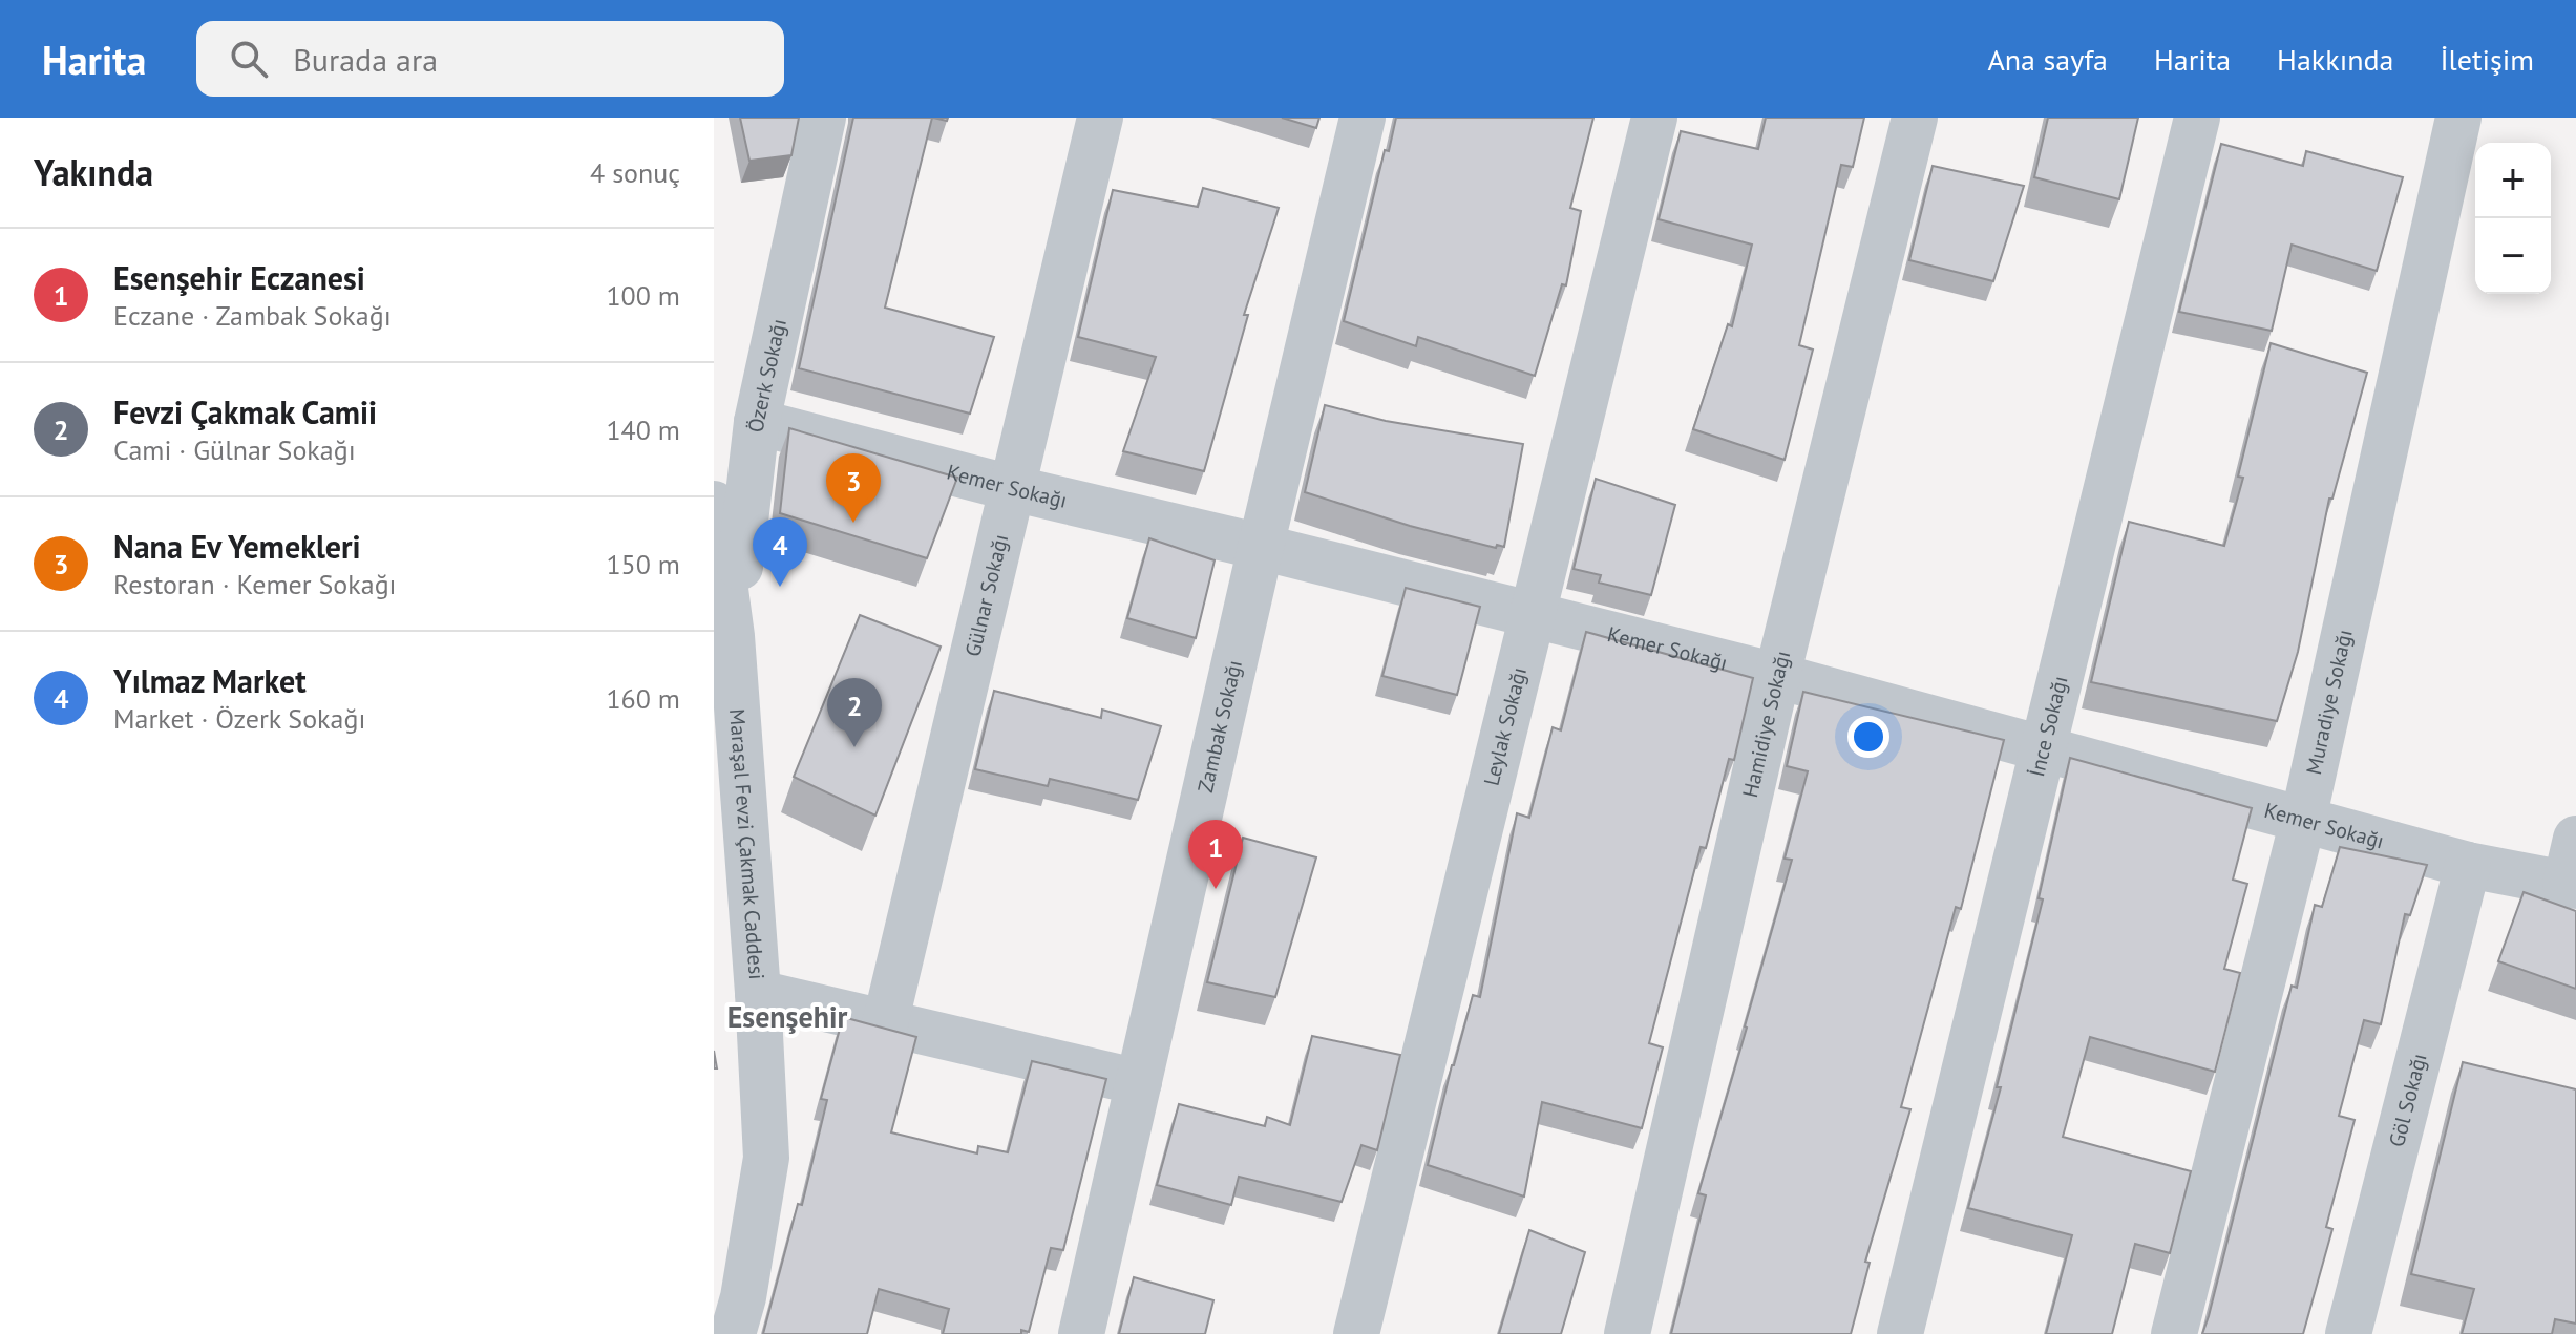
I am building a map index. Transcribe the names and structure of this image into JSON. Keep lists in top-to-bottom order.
{
  "streets": {
    "street": [
      "Özerk Sokağı",
      "Kemer Sokağı",
      "Gülnar Sokağı",
      "Muradiye Sokağı",
      "Hamidiye Sokağı",
      "Zambak Sokağı",
      "Leylak Sokağı",
      "İnce Sokağı",
      "Maraşal Fevzi Çakmak Caddesi",
      "Göl Sokağı"
    ]
  },
  "crossings": [
    ["Özerk Sokağı", "Kemer Sokağı"],
    ["Özerk Sokağı", "Maraşal Fevzi Çakmak Caddesi"],
    ["Kemer Sokağı", "Gülnar Sokağı"],
    ["Kemer Sokağı", "Muradiye Sokağı"],
    ["Kemer Sokağı", "Hamidiye Sokağı"],
    ["Kemer Sokağı", "Zambak Sokağı"],
    ["Kemer Sokağı", "Leylak Sokağı"],
    ["Kemer Sokağı", "İnce Sokağı"],
    ["Kemer Sokağı", "Göl Sokağı"]
  ],
  "districts": ["Esenşehir"],
  "page": {
    "header": "Harita",
    "search": "Burada ara",
    "nav": [
      "Ana sayfa",
      "Harita",
      "Hakkında",
      "İletişim"
    ],
    "heading": ["Yakında", "4 sonuç"],
    "map_buttons": ["+", "−"],
    "list": [
      {
        "mark": "1",
        "name": "Esenşehir Eczanesi",
        "note": "Eczane · Zambak Sokağı",
        "value": "100 m"
      },
      {
        "mark": "2",
        "name": "Fevzi Çakmak Camii",
        "note": "Cami · Gülnar Sokağı",
        "value": "140 m"
      },
      {
        "mark": "3",
        "name": "Nana Ev Yemekleri",
        "note": "Restoran · Kemer Sokağı",
        "value": "150 m"
      },
      {
        "mark": "4",
        "name": "Yılmaz Market",
        "note": "Market · Özerk Sokağı",
        "value": "160 m"
      }
    ],
    "pins": [
      "3",
      "4",
      "2",
      "1"
    ]
  }
}
